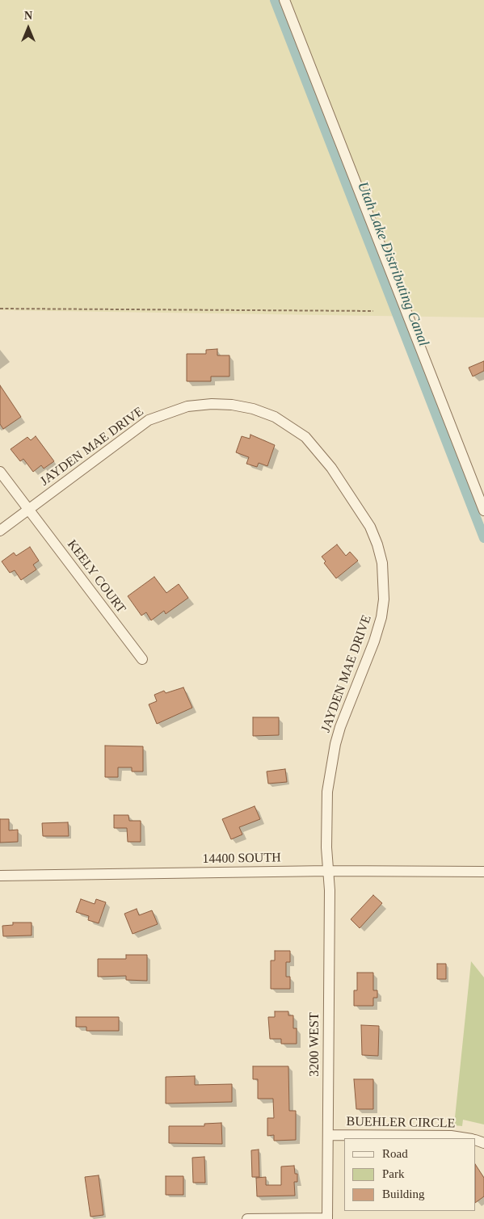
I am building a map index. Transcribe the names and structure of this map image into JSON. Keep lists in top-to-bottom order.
{
  "streets": {
    "street": [
      "JAYDEN MAE DRIVE",
      "KEELY COURT",
      "14400 SOUTH",
      "3200 WEST",
      "BUEHLER CIRCLE"
    ]
  },
  "crossings": [
    ["JAYDEN MAE DRIVE", "KEELY COURT"],
    ["JAYDEN MAE DRIVE", "14400 SOUTH"],
    ["JAYDEN MAE DRIVE", "3200 WEST"],
    ["14400 SOUTH", "3200 WEST"],
    ["3200 WEST", "BUEHLER CIRCLE"]
  ],
  "water": ["Utah Lake Distributing Canal"],
  "legend": ["Road", "Park", "Building"],
  "north": "top"
}
